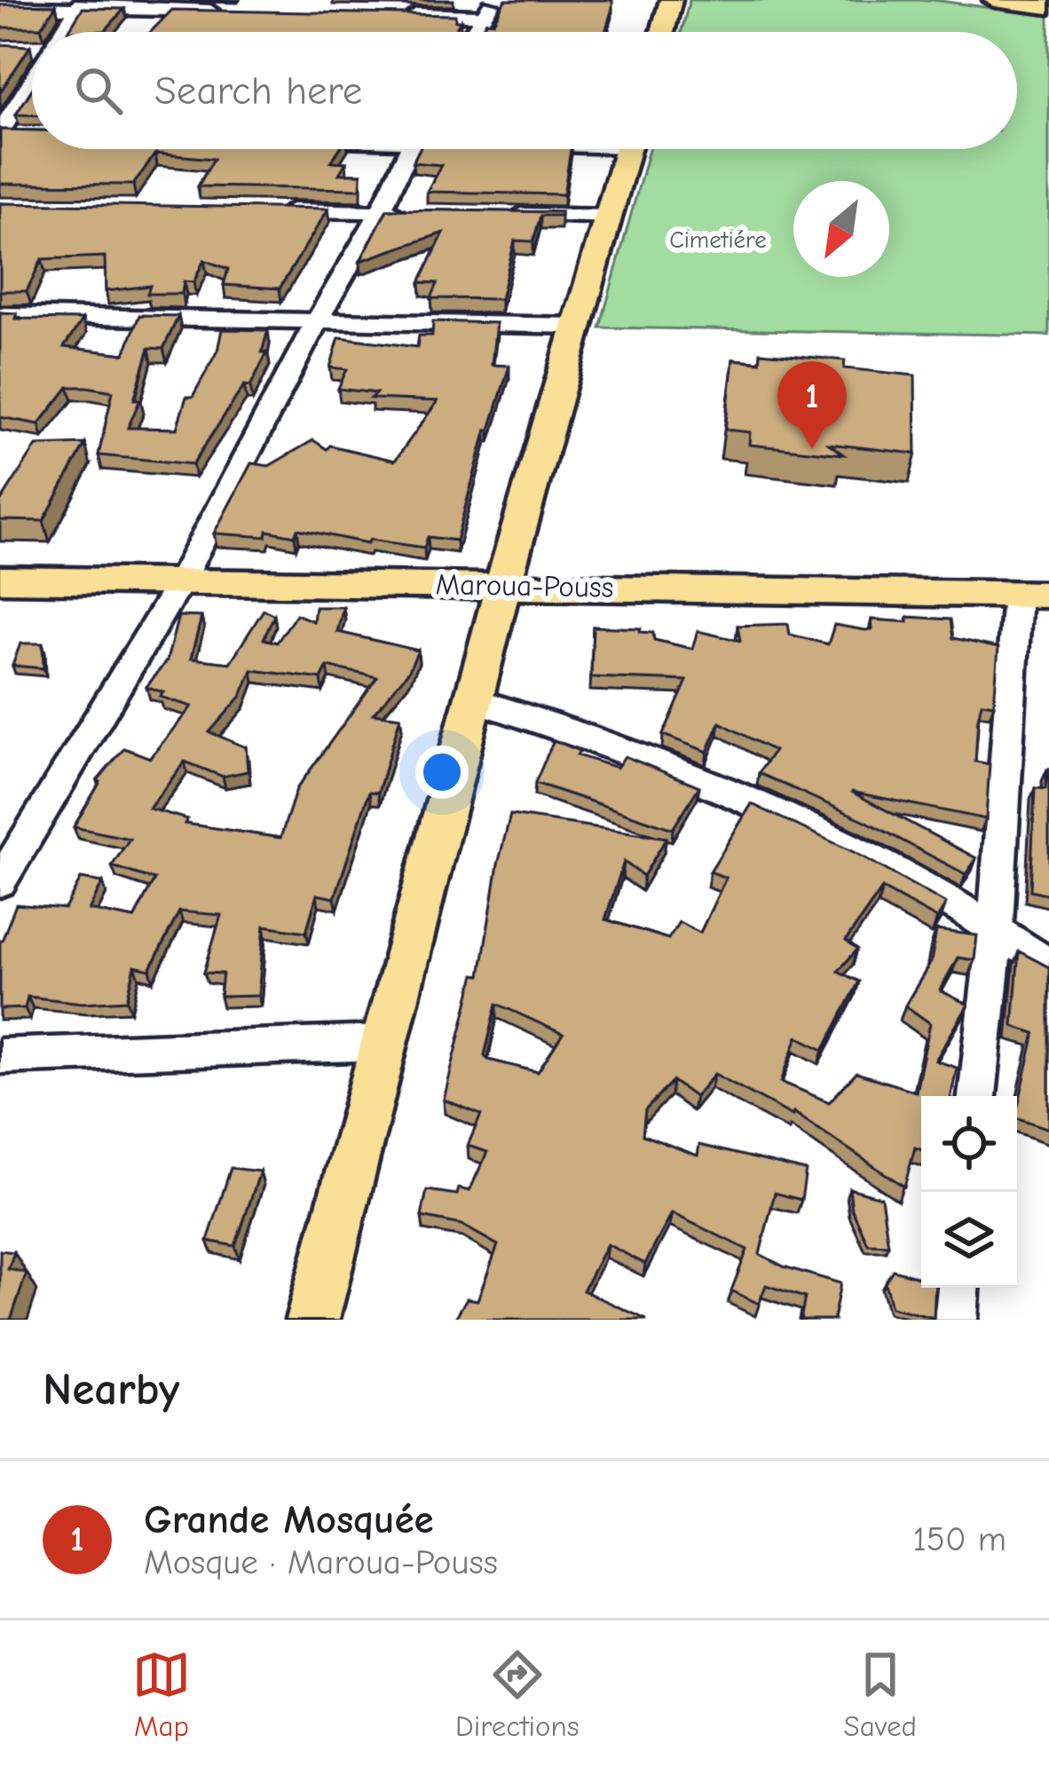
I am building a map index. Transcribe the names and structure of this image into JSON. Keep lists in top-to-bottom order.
{
  "streets": {
    "main road": ["Maroua-Pouss"]
  },
  "parks": ["Cimetiére"],
  "north": "bottom left",
  "page": {
    "search": "Search here",
    "pins": "1",
    "heading": "Nearby",
    "list": [
      {
        "mark": "1",
        "name": "Grande Mosquée",
        "note": "Mosque · Maroua-Pouss",
        "value": "150 m"
      }
    ],
    "nav": ["Map", "Directions", "Saved"]
  }
}
